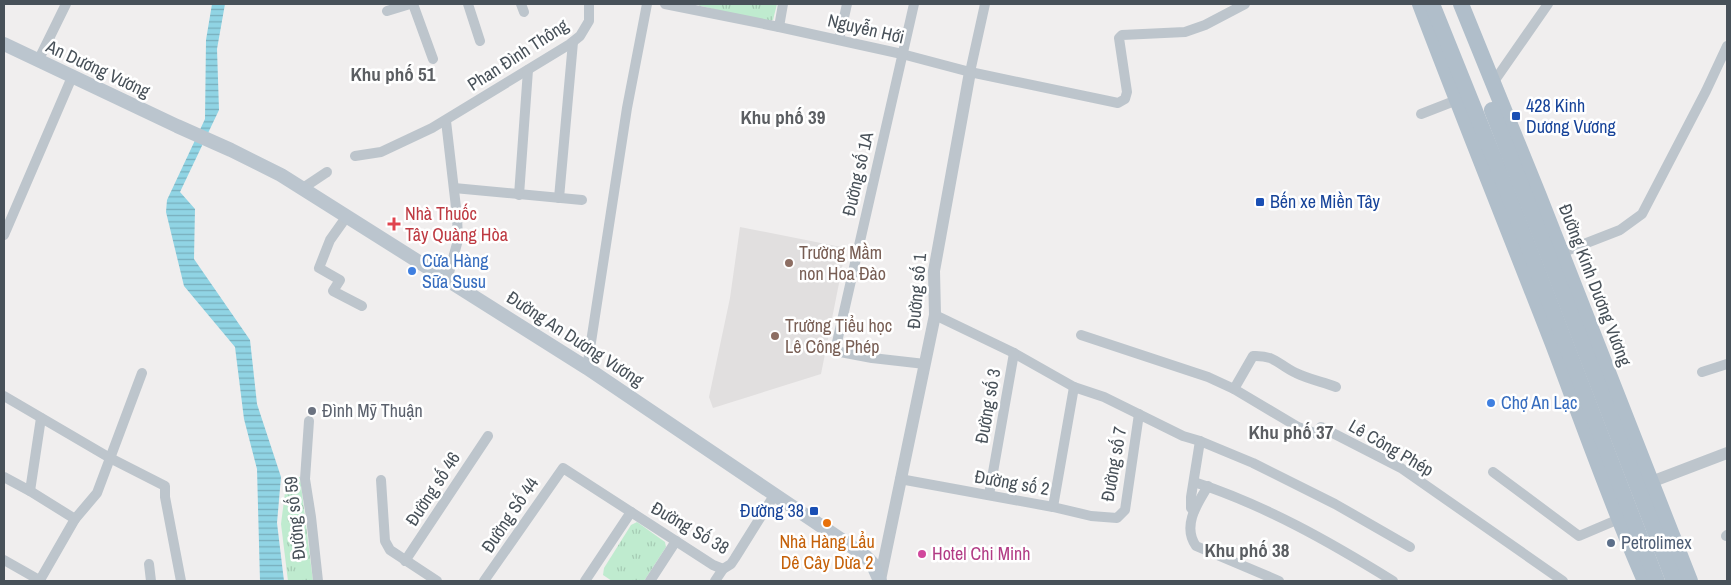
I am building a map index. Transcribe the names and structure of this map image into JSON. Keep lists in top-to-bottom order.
{
  "streets": {
    "main road": ["An Dương Vương", "Đường Kinh Dương Vương", "Đường An Dương Vương"],
    "street": [
      "Nguyễn Hới",
      "Phan Đình Thông",
      "Đường số 1A",
      "Đường số 1",
      "Đường số 3",
      "Lê Công Phép",
      "Đường số 7",
      "Đường số 2",
      "Đường số 46",
      "Đường Số 44",
      "Đường số 59",
      "Đường Số 38"
    ]
  },
  "crossings": [
    ["Nguyễn Hới", "Đường số 1A"],
    ["Nguyễn Hới", "Đường số 1"],
    ["An Dương Vương", "Đường An Dương Vương"],
    ["Đường số 1A", "Đường số 1"],
    ["Đường số 1", "Đường An Dương Vương"],
    ["Đường số 1", "Đường số 2"],
    ["Đường An Dương Vương", "Đường Số 38"],
    ["Đường số 3", "Đường số 2"],
    ["Đường số 7", "Đường số 2"],
    ["Đường Số 44", "Đường Số 38"]
  ],
  "districts": [
    "Khu phố 51",
    "Khu phố 39",
    "Khu phố 37",
    "Khu phố 38"
  ],
  "places": {
    "transit": ["428 Kinh Dương Vương", "Bến xe Miền Tây", "Đường 38"],
    "health": ["Nhà Thuốc Tây Quàng Hòa"],
    "other": [
      "Trường Mầm non Hoa Đào",
      "Cửa Hàng Sữa Susu",
      "Trường Tiểu học Lê Công Phép",
      "Chợ An Lạc",
      "Đình Mỹ Thuận",
      "Nhà Hàng Lẩu Dê Cây Dừa 2",
      "Petrolimex",
      "Hotel Chi Minh"
    ]
  }
}
